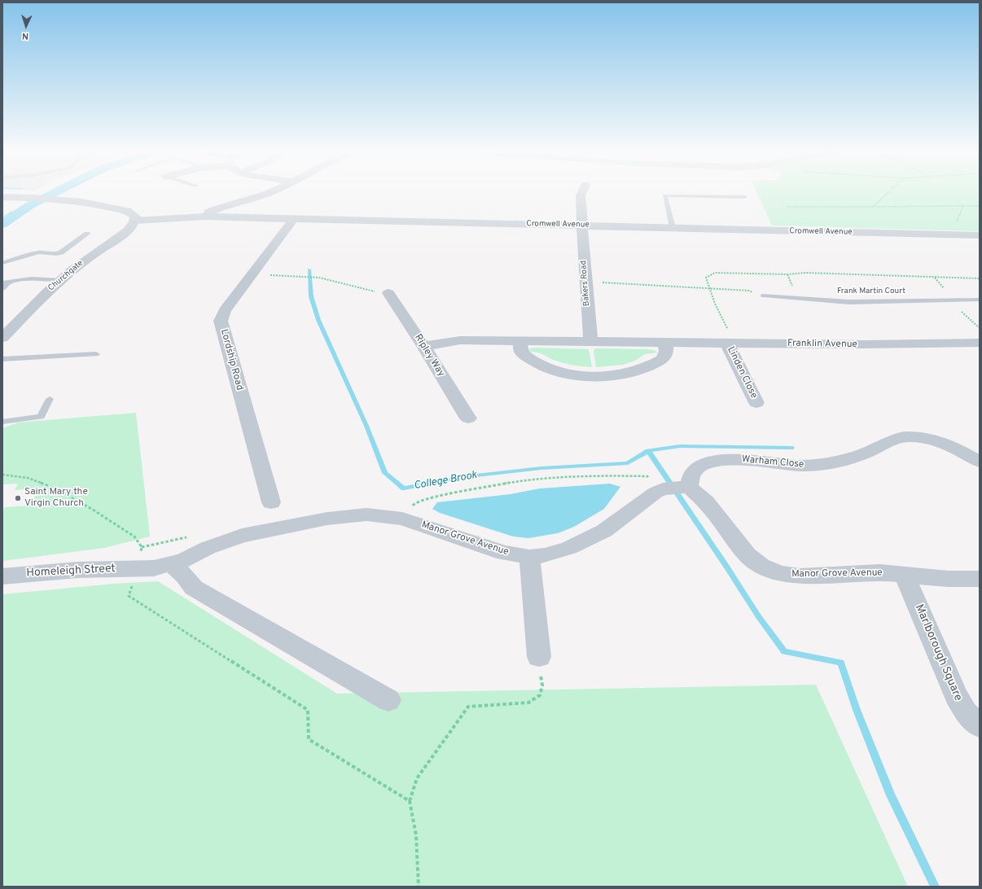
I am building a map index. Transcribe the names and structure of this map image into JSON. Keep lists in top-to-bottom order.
{
  "streets": {
    "street": [
      "Cromwell Avenue",
      "Churchgate",
      "Bakers Road",
      "Franklin Avenue",
      "Ripley Way",
      "Lordship Road",
      "Linden Close",
      "Warham Close",
      "Manor Grove Avenue",
      "Homeleigh Street",
      "Marlborough Square"
    ],
    "lane": ["Frank Martin Court"]
  },
  "crossings": [
    ["Cromwell Avenue", "Churchgate"],
    ["Cromwell Avenue", "Bakers Road"],
    ["Cromwell Avenue", "Lordship Road"],
    ["Bakers Road", "Franklin Avenue"],
    ["Franklin Avenue", "Ripley Way"],
    ["Franklin Avenue", "Linden Close"],
    ["Warham Close", "Manor Grove Avenue"],
    ["Manor Grove Avenue", "Homeleigh Street"],
    ["Manor Grove Avenue", "Marlborough Square"]
  ],
  "water": ["College Brook"],
  "places": ["Saint Mary the Virgin Church"],
  "north": "bottom"
}
